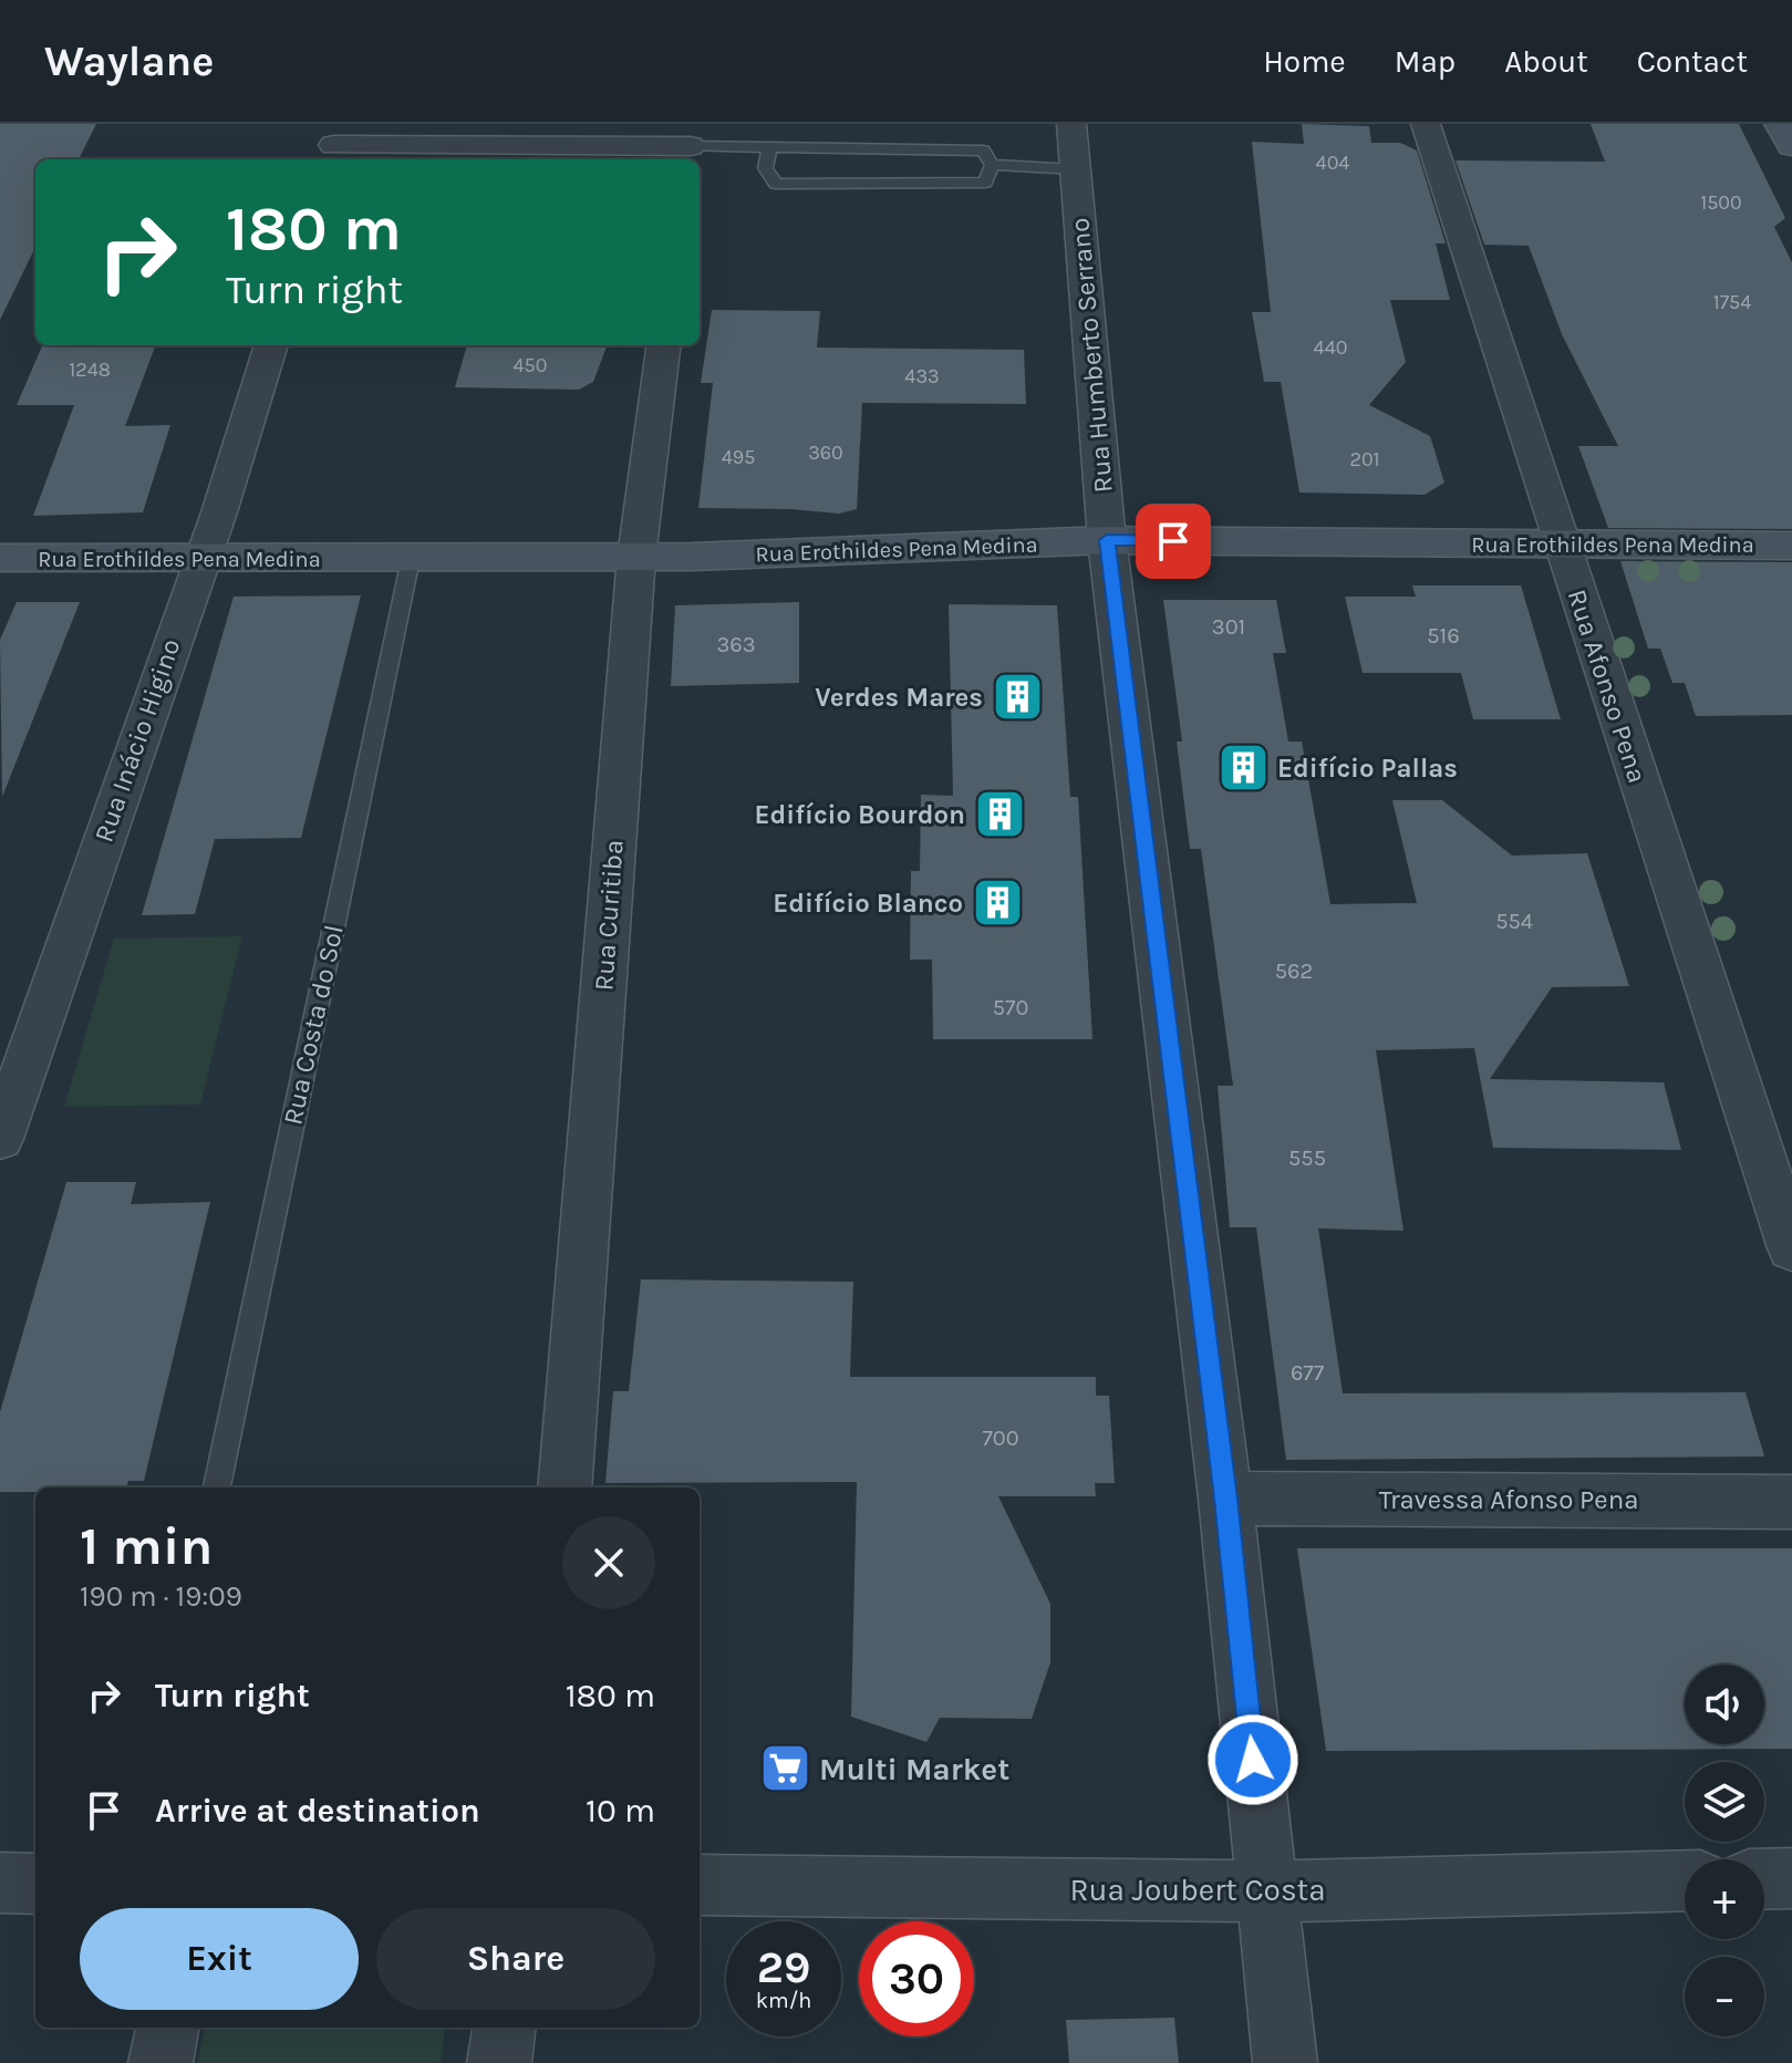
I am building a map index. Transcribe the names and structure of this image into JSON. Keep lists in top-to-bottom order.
{
  "streets": {
    "street": [
      "Rua Humberto Serrano",
      "Rua Erothildes Pena Medina",
      "Rua Afonso Pena",
      "Rua Inácio Higino",
      "Rua Curitiba",
      "Travessa Afonso Pena",
      "Rua Joubert Costa"
    ],
    "lane": ["Rua Costa do Sol"]
  },
  "crossings": [
    ["Rua Humberto Serrano", "Rua Erothildes Pena Medina"],
    ["Rua Humberto Serrano", "Travessa Afonso Pena"],
    ["Rua Humberto Serrano", "Rua Joubert Costa"],
    ["Rua Erothildes Pena Medina", "Rua Afonso Pena"],
    ["Rua Erothildes Pena Medina", "Rua Inácio Higino"],
    ["Rua Erothildes Pena Medina", "Rua Curitiba"],
    ["Rua Erothildes Pena Medina", "Rua Costa do Sol"]
  ],
  "places": {
    "building": [
      "Verdes Mares",
      "Edifício Pallas",
      "Edifício Bourdon",
      "Edifício Blanco"
    ],
    "supermarket": ["Multi Market"]
  },
  "house_numbers": [
    "404",
    "1500",
    "1754",
    "440",
    "450",
    "1248",
    "433",
    "360",
    "495",
    "201",
    "301",
    "516",
    "363",
    "554",
    "562",
    "570",
    "555",
    "677",
    "700"
  ],
  "page": {
    "header": "Waylane",
    "nav": [
      "Home",
      "Map",
      "About",
      "Contact"
    ],
    "turn": ["180 m", "Turn right"],
    "heading": ["1 min", "190 m · 19:09"],
    "list": [
      {
        "name": "Turn right",
        "value": "180 m"
      },
      {
        "name": "Arrive at destination",
        "value": "10 m"
      }
    ],
    "map_buttons": ["+", "−"],
    "buttons": ["Exit", "Share"],
    "speed": "29 km/h",
    "limit": "30"
  }
}
